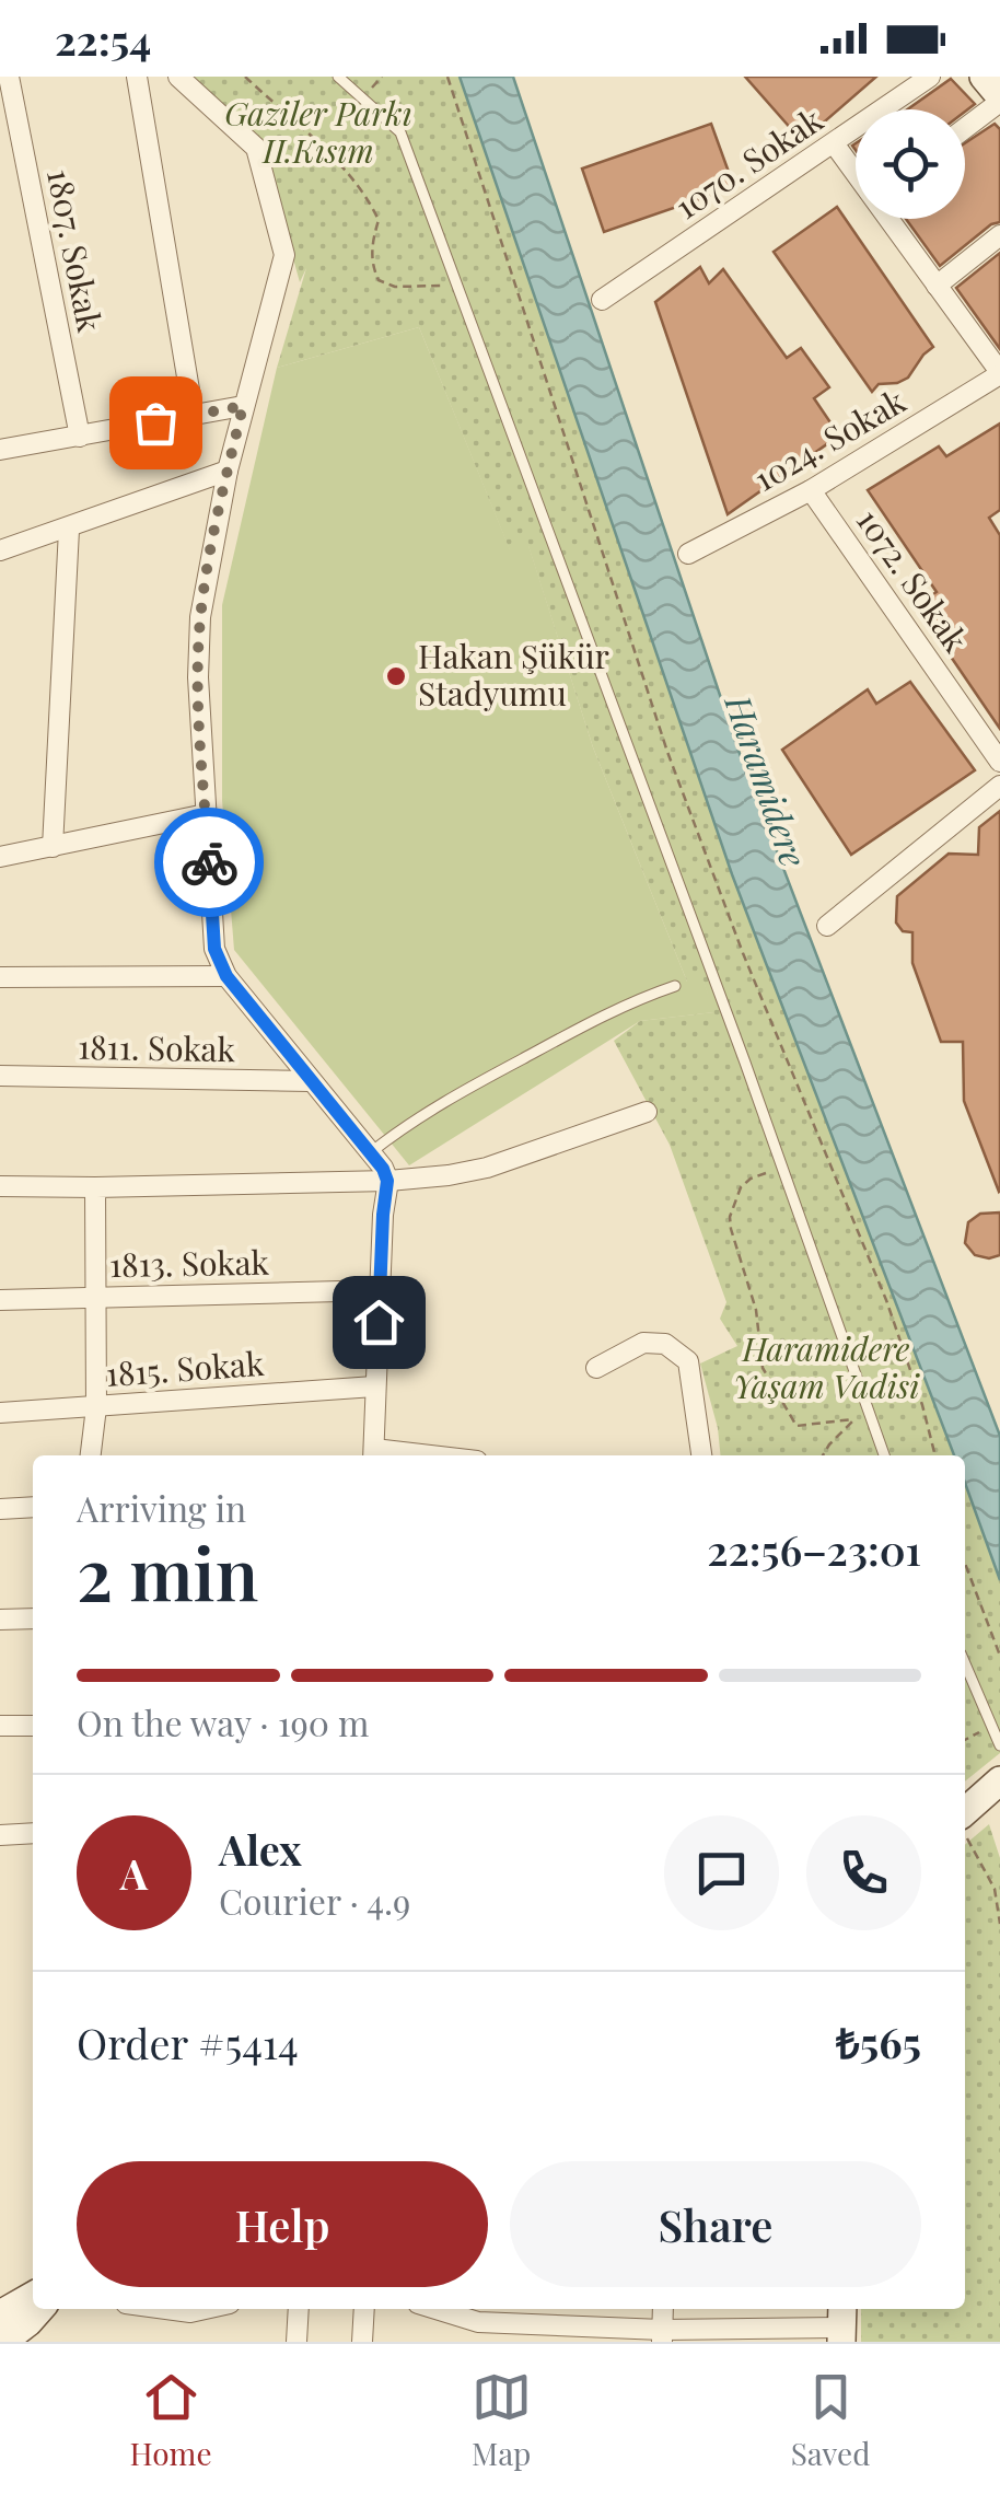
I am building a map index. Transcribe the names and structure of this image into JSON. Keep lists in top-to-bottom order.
{
  "streets": {
    "street": [
      "1070. Sokak",
      "1807. Sokak",
      "1024. Sokak",
      "1072. Sokak",
      "1811. Sokak",
      "1813. Sokak",
      "1815. Sokak"
    ]
  },
  "crossings": [
    ["1024. Sokak", "1072. Sokak"]
  ],
  "water": ["Haramidere"],
  "parks": ["Gaziler Parkı II.Kısım", "Haramidere Yaşam Vadisi"],
  "places": ["Hakan Şükür Stadyumu"],
  "page": {
    "status": "22:54",
    "heading": ["2 min", "Arriving in", "22:56–23:01"],
    "panel": [
      "Alex",
      "Courier · 4.9",
      "Order #5414",
      "₺565"
    ],
    "bar": "On the way · 190 m",
    "round": "A",
    "buttons": ["Help", "Share"],
    "tabs": ["Home", "Map", "Saved"]
  }
}
